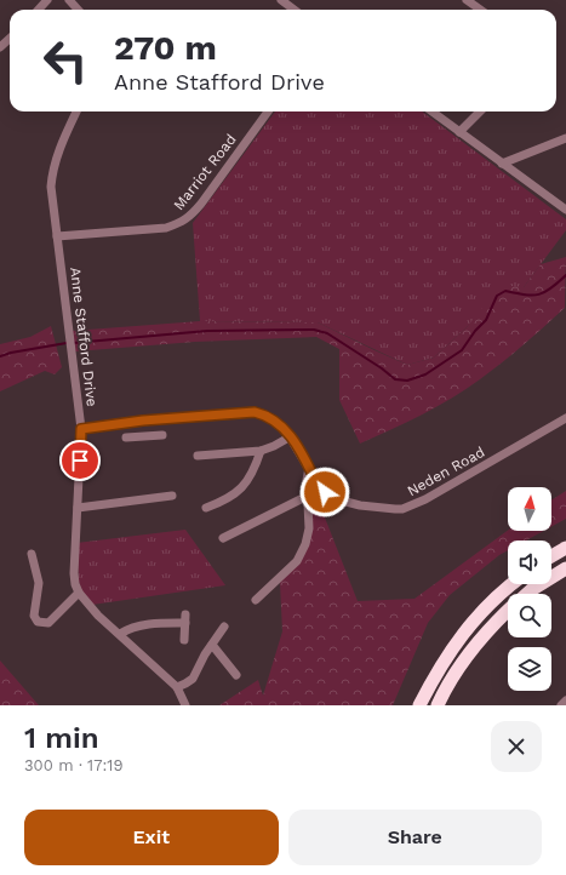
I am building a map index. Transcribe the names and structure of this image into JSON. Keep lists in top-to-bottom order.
{
  "streets": {
    "street": ["Marriot Road", "Anne Stafford Drive", "Neden Road"]
  },
  "crossings": [
    ["Marriot Road", "Anne Stafford Drive"],
    ["Anne Stafford Drive", "Neden Road"]
  ],
  "north": "top",
  "page": {
    "turn": ["270 m", "Anne Stafford Drive"],
    "heading": ["1 min", "300 m · 17:19"],
    "buttons": ["Exit", "Share"]
  }
}
